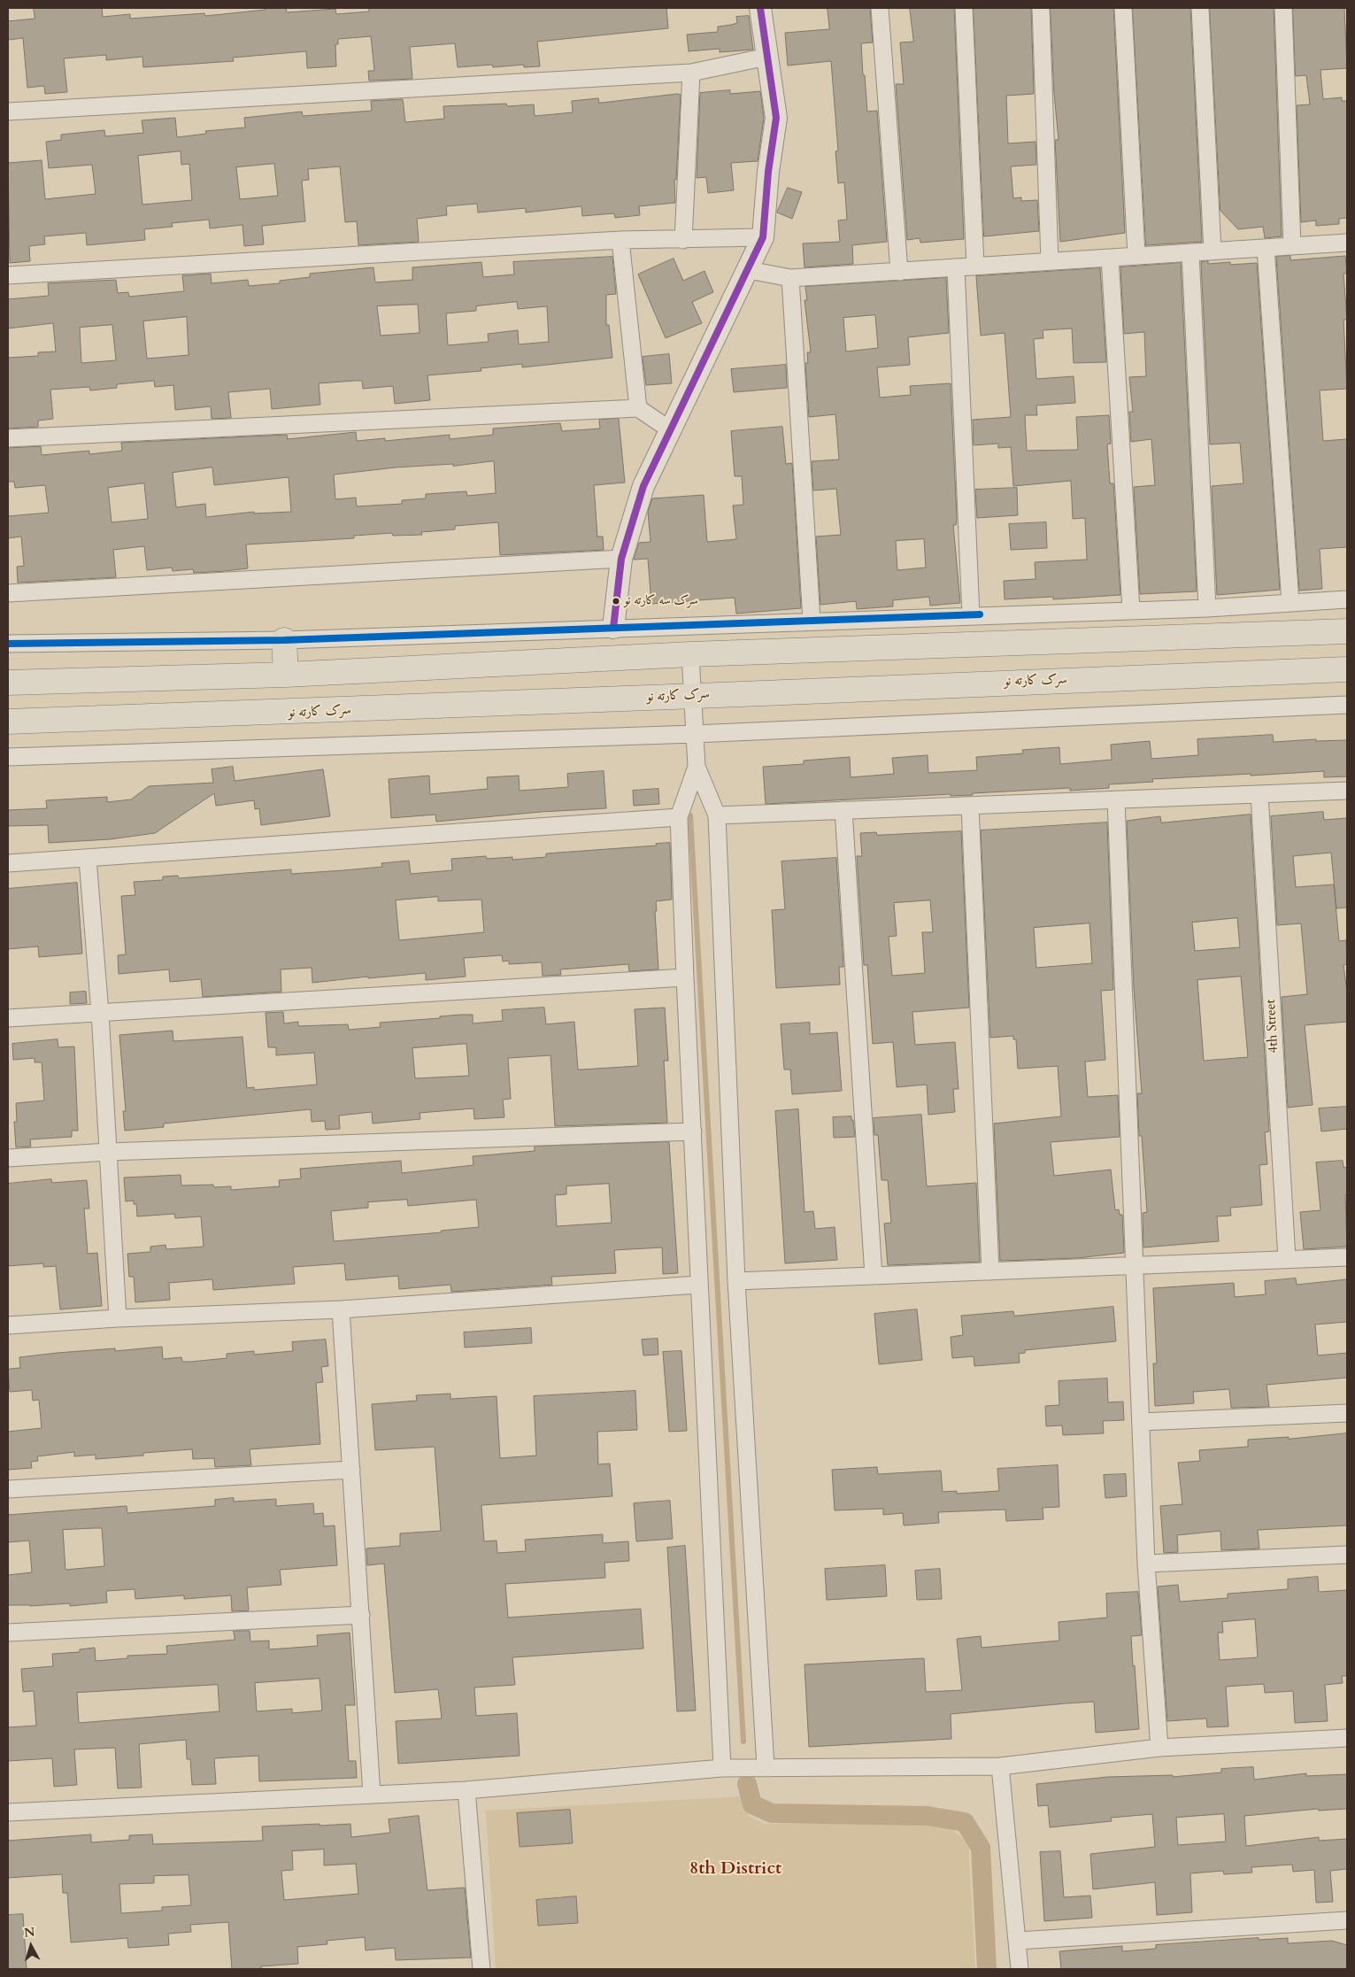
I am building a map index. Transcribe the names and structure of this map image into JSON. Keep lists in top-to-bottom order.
{
  "streets": {
    "highway": ["سرک کارته نو"],
    "street": ["4th Street"]
  },
  "districts": ["8th District"],
  "places": ["سرک سه کارته نو"],
  "north": "top"
}
